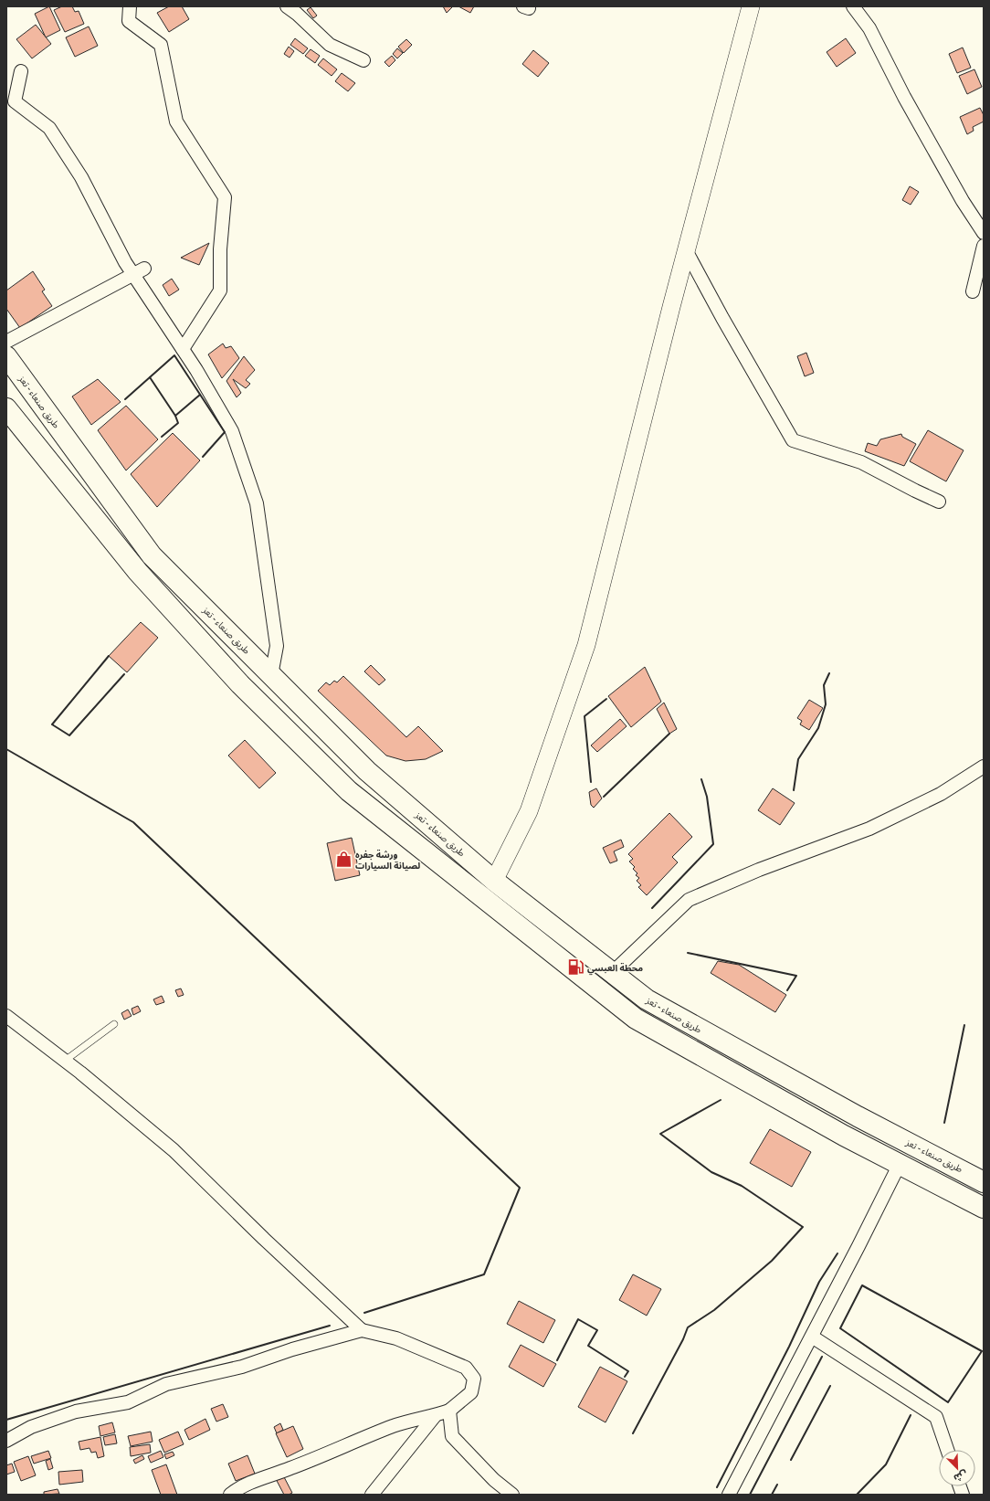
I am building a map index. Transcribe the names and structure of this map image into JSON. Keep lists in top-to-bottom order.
{
  "streets": {
    "highway": ["طريق صنعاء - تعز"]
  },
  "places": {
    "shop": ["ورشة جفره لصيانة السيارات"],
    "fuel station": ["محطة العبسي"]
  },
  "north": "bottom right"
}
